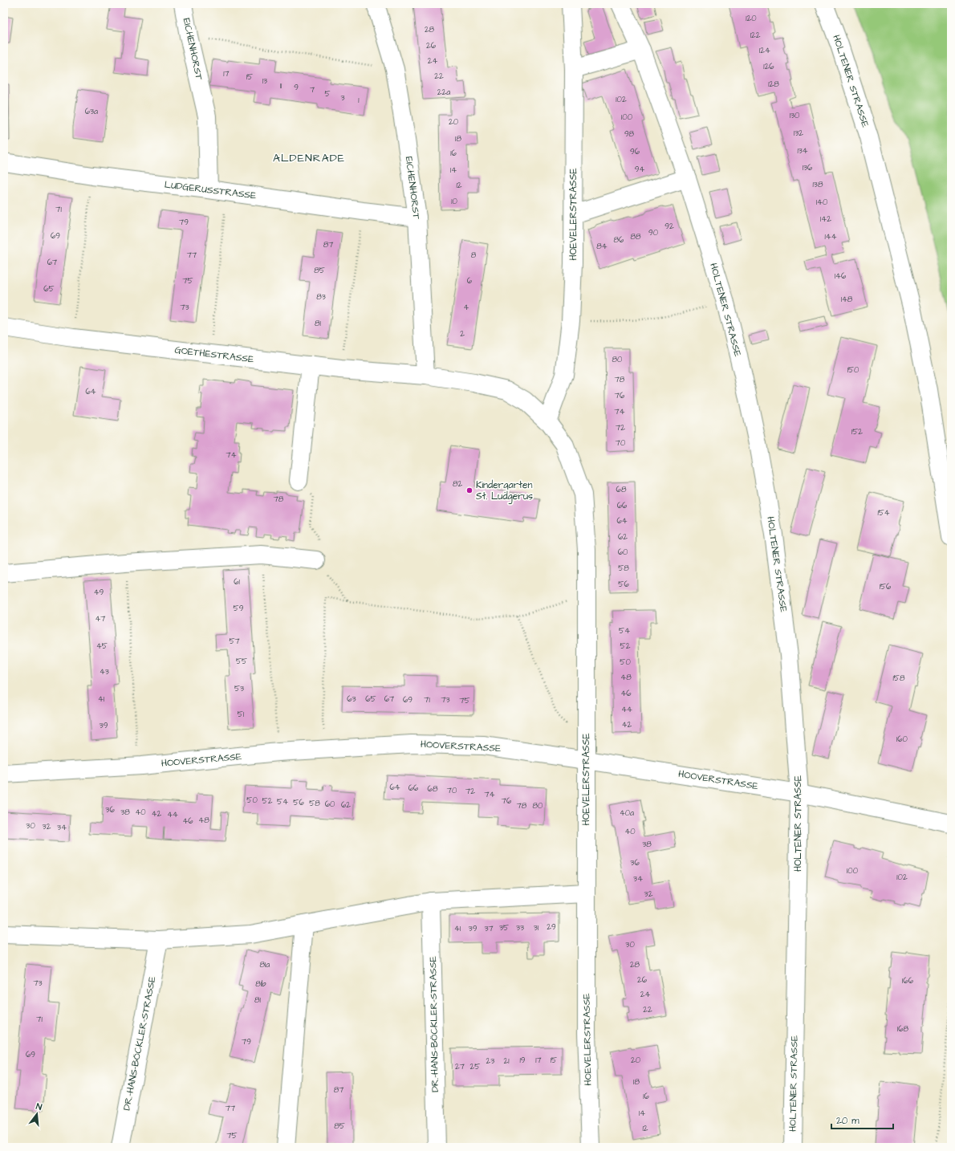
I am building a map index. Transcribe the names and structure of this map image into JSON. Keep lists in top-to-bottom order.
{
  "streets": {
    "street": [
      "EICHENHORST",
      "HOLTENER STRASSE",
      "LUDGERUSSTRASSE",
      "HOEVELERSTRASSE",
      "GOETHESTRASSE",
      "HOOVERSTRASSE",
      "DR.-HANS-BÖCKLER-STRASSE"
    ]
  },
  "crossings": [
    ["EICHENHORST", "LUDGERUSSTRASSE"],
    ["EICHENHORST", "HOEVELERSTRASSE"],
    ["EICHENHORST", "GOETHESTRASSE"],
    ["HOLTENER STRASSE", "HOOVERSTRASSE"],
    ["HOEVELERSTRASSE", "GOETHESTRASSE"],
    ["HOEVELERSTRASSE", "HOOVERSTRASSE"]
  ],
  "districts": ["ALDENRADE"],
  "places": ["Kindergarten St. Ludgerus"],
  "house_numbers": [
    "120",
    "28",
    "122",
    "26",
    "124",
    "24",
    "126",
    "17",
    "22",
    "15",
    "13",
    "128",
    "11",
    "9",
    "7",
    "22a",
    "5",
    "3",
    "102",
    "1",
    "63a",
    "130",
    "100",
    "20",
    "132",
    "98",
    "18",
    "134",
    "96",
    "16",
    "136",
    "94",
    "14",
    "138",
    "12",
    "10",
    "140",
    "71",
    "142",
    "79",
    "92",
    "90",
    "69",
    "88",
    "144",
    "86",
    "87",
    "84",
    "77",
    "8",
    "67",
    "85",
    "146",
    "75",
    "6",
    "65",
    "83",
    "148",
    "73",
    "4",
    "81",
    "2",
    "80",
    "150",
    "78",
    "64",
    "76",
    "74",
    "72",
    "152",
    "70",
    "74",
    "82",
    "68",
    "78",
    "66",
    "154",
    "64",
    "62",
    "60",
    "58",
    "61",
    "56",
    "156",
    "49",
    "59",
    "47",
    "54",
    "57",
    "45",
    "52",
    "55",
    "50",
    "43",
    "48",
    "158",
    "53",
    "46",
    "41",
    "63",
    "65",
    "67",
    "69",
    "71",
    "73",
    "75",
    "44",
    "51",
    "42",
    "39",
    "160",
    "64",
    "66",
    "68",
    "70",
    "72",
    "74",
    "50",
    "52",
    "76",
    "54",
    "56",
    "58",
    "60",
    "62",
    "78",
    "80",
    "36",
    "38",
    "40",
    "40a",
    "42",
    "44",
    "48",
    "46",
    "30",
    "32",
    "34",
    "40",
    "38",
    "36",
    "100",
    "102",
    "34",
    "32",
    "29",
    "35",
    "33",
    "31",
    "41",
    "39",
    "37",
    "30",
    "81a",
    "28",
    "26",
    "166",
    "73",
    "81b",
    "24",
    "81",
    "22",
    "71",
    "168",
    "79",
    "69",
    "19",
    "17",
    "15",
    "20",
    "23",
    "21",
    "27",
    "25",
    "18",
    "87",
    "16",
    "77",
    "14",
    "85",
    "12",
    "75"
  ],
  "scale_bar": "20 m",
  "north": "top"
}
